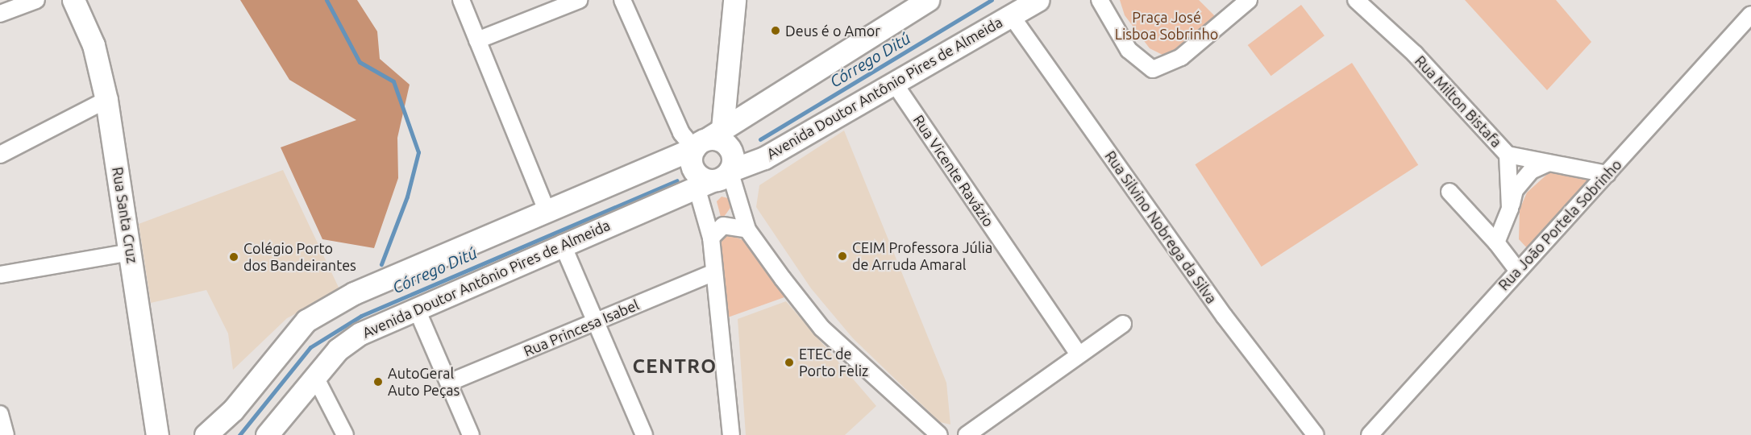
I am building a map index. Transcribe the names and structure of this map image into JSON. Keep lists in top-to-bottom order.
{
  "streets": {
    "main road": ["Avenida Doutor Antônio Pires de Almeida", "Rua Santa Cruz"],
    "street": [
      "Rua Milton Bistafa",
      "Rua Vicente Ravázio",
      "Rua João Portela Sobrinho",
      "Rua Silvino Nobrega da Silva",
      "Rua Princesa Isabel"
    ]
  },
  "crossings": [
    ["Avenida Doutor Antônio Pires de Almeida", "Rua Vicente Ravázio"],
    ["Avenida Doutor Antônio Pires de Almeida", "Rua Silvino Nobrega da Silva"],
    ["Rua Milton Bistafa", "Rua João Portela Sobrinho"]
  ],
  "districts": ["CENTRO"],
  "water": ["Córrego Ditú"],
  "parks": ["Praça José Lisboa Sobrinho"],
  "places": [
    "Deus é o Amor",
    "CEIM Professora Júlia de Arruda Amaral",
    "Colégio Porto dos Bandeirantes",
    "ETEC de Porto Feliz",
    "AutoGeral Auto Peças"
  ]
}
